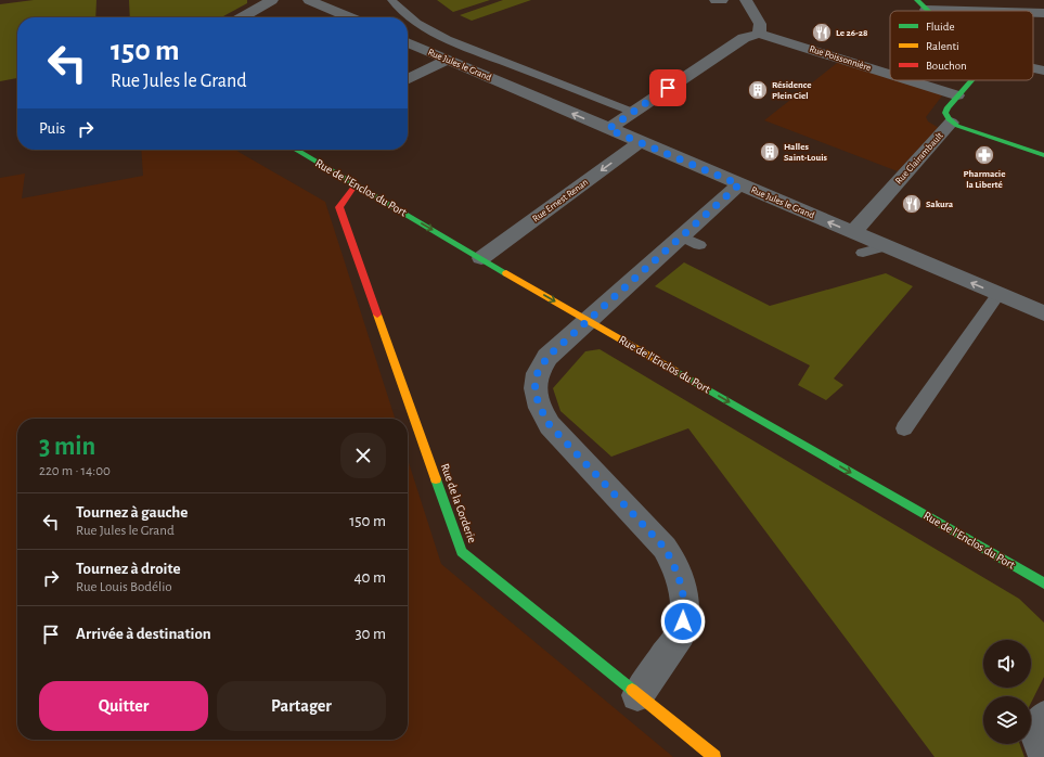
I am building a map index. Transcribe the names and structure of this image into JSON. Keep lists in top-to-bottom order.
{
  "streets": {
    "street": [
      "Rue Poissonnière",
      "Rue Jules le Grand",
      "Rue Clairambault",
      "Rue de l'Enclos du Port",
      "Rue Ernest Renan",
      "Rue de la Corderie"
    ]
  },
  "crossings": [
    ["Rue Poissonnière", "Rue Clairambault"],
    ["Rue Jules le Grand", "Rue Clairambault"],
    ["Rue Jules le Grand", "Rue Ernest Renan"],
    ["Rue de l'Enclos du Port", "Rue Ernest Renan"],
    ["Rue de l'Enclos du Port", "Rue de la Corderie"]
  ],
  "one_way": ["Rue Jules le Grand", "Rue de l'Enclos du Port"],
  "places": {
    "restaurant": ["Le 26-28", "Sakura"],
    "building": ["Résidence Plein Ciel", "Halles Saint-Louis"],
    "pharmacy": ["Pharmacie la Liberté"]
  },
  "legend": ["Fluide", "Ralenti", "Bouchon"],
  "page": {
    "turn": ["150 m", "Rue Jules le Grand"],
    "then": "Puis",
    "heading": ["3 min", "220 m · 14:00"],
    "list": [
      {
        "name": "Tournez à gauche",
        "note": "Rue Jules le Grand",
        "value": "150 m"
      },
      {
        "name": "Tournez à droite",
        "note": "Rue Louis Bodélio",
        "value": "40 m"
      },
      {
        "name": "Arrivée à destination",
        "value": "30 m"
      }
    ],
    "buttons": ["Quitter", "Partager"]
  }
}
